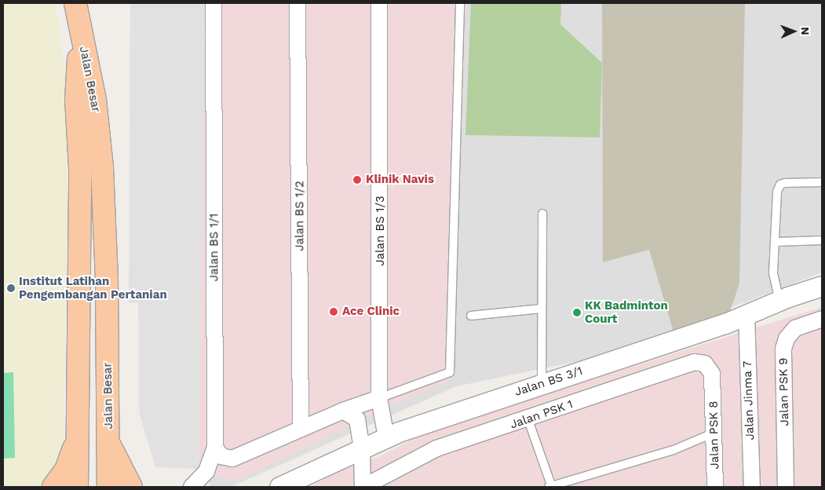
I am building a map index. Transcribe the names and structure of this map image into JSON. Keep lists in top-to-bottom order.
{
  "streets": {
    "main road": ["Jalan Besar"],
    "street": [
      "Jalan BS 1/2",
      "Jalan BS 1/3",
      "Jalan BS 1/1",
      "Jalan BS 3/1",
      "Jalan PSK 9",
      "Jalan Jinma 7",
      "Jalan PSK 1",
      "Jalan PSK 8"
    ]
  },
  "crossings": [
    ["Jalan BS 1/3", "Jalan BS 3/1"],
    ["Jalan BS 3/1", "Jalan Jinma 7"],
    ["Jalan PSK 1", "Jalan PSK 8"]
  ],
  "places": [
    "Klinik Navis",
    "Institut Latihan Pengembangan Pertanian",
    "Ace Clinic",
    "KK Badminton Court"
  ],
  "north": "right"
}
